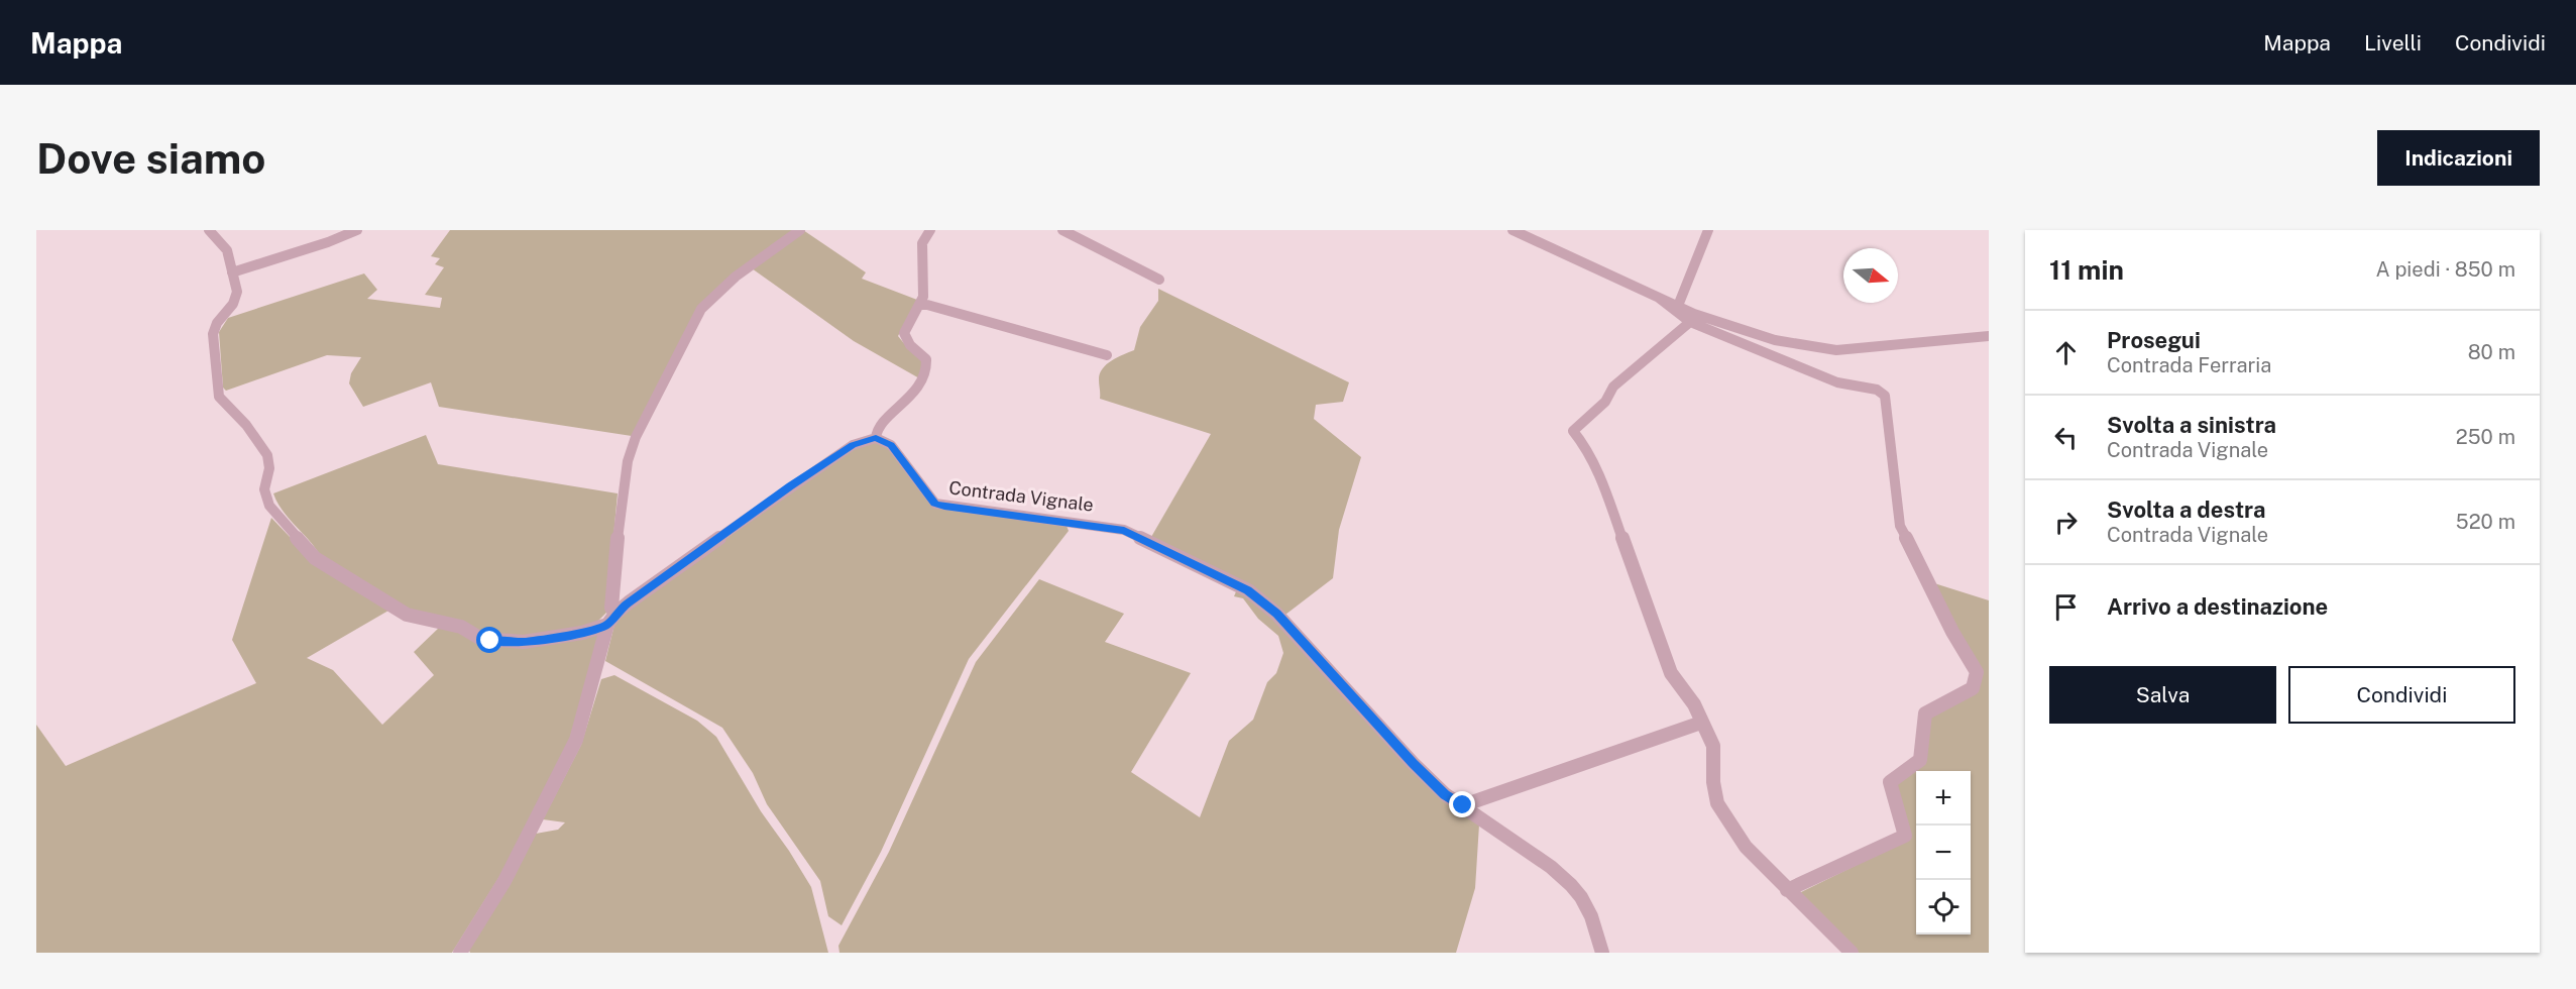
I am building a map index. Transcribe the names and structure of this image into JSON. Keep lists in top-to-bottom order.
{
  "streets": {
    "street": ["Contrada Vignale"]
  },
  "north": "right",
  "page": {
    "header": "Mappa",
    "nav": ["Mappa", "Livelli", "Condividi"],
    "buttons": [
      "Indicazioni",
      ["Salva", "Condividi"]
    ],
    "title": "Dove siamo",
    "heading": ["11 min", "A piedi · 850 m"],
    "list": [
      ["Prosegui", "Contrada Ferraria", "80 m"],
      ["Svolta a sinistra", "Contrada Vignale", "250 m"],
      ["Svolta a destra", "Contrada Vignale", "520 m"],
      "Arrivo a destinazione"
    ],
    "map_buttons": ["+", "−"]
  }
}
